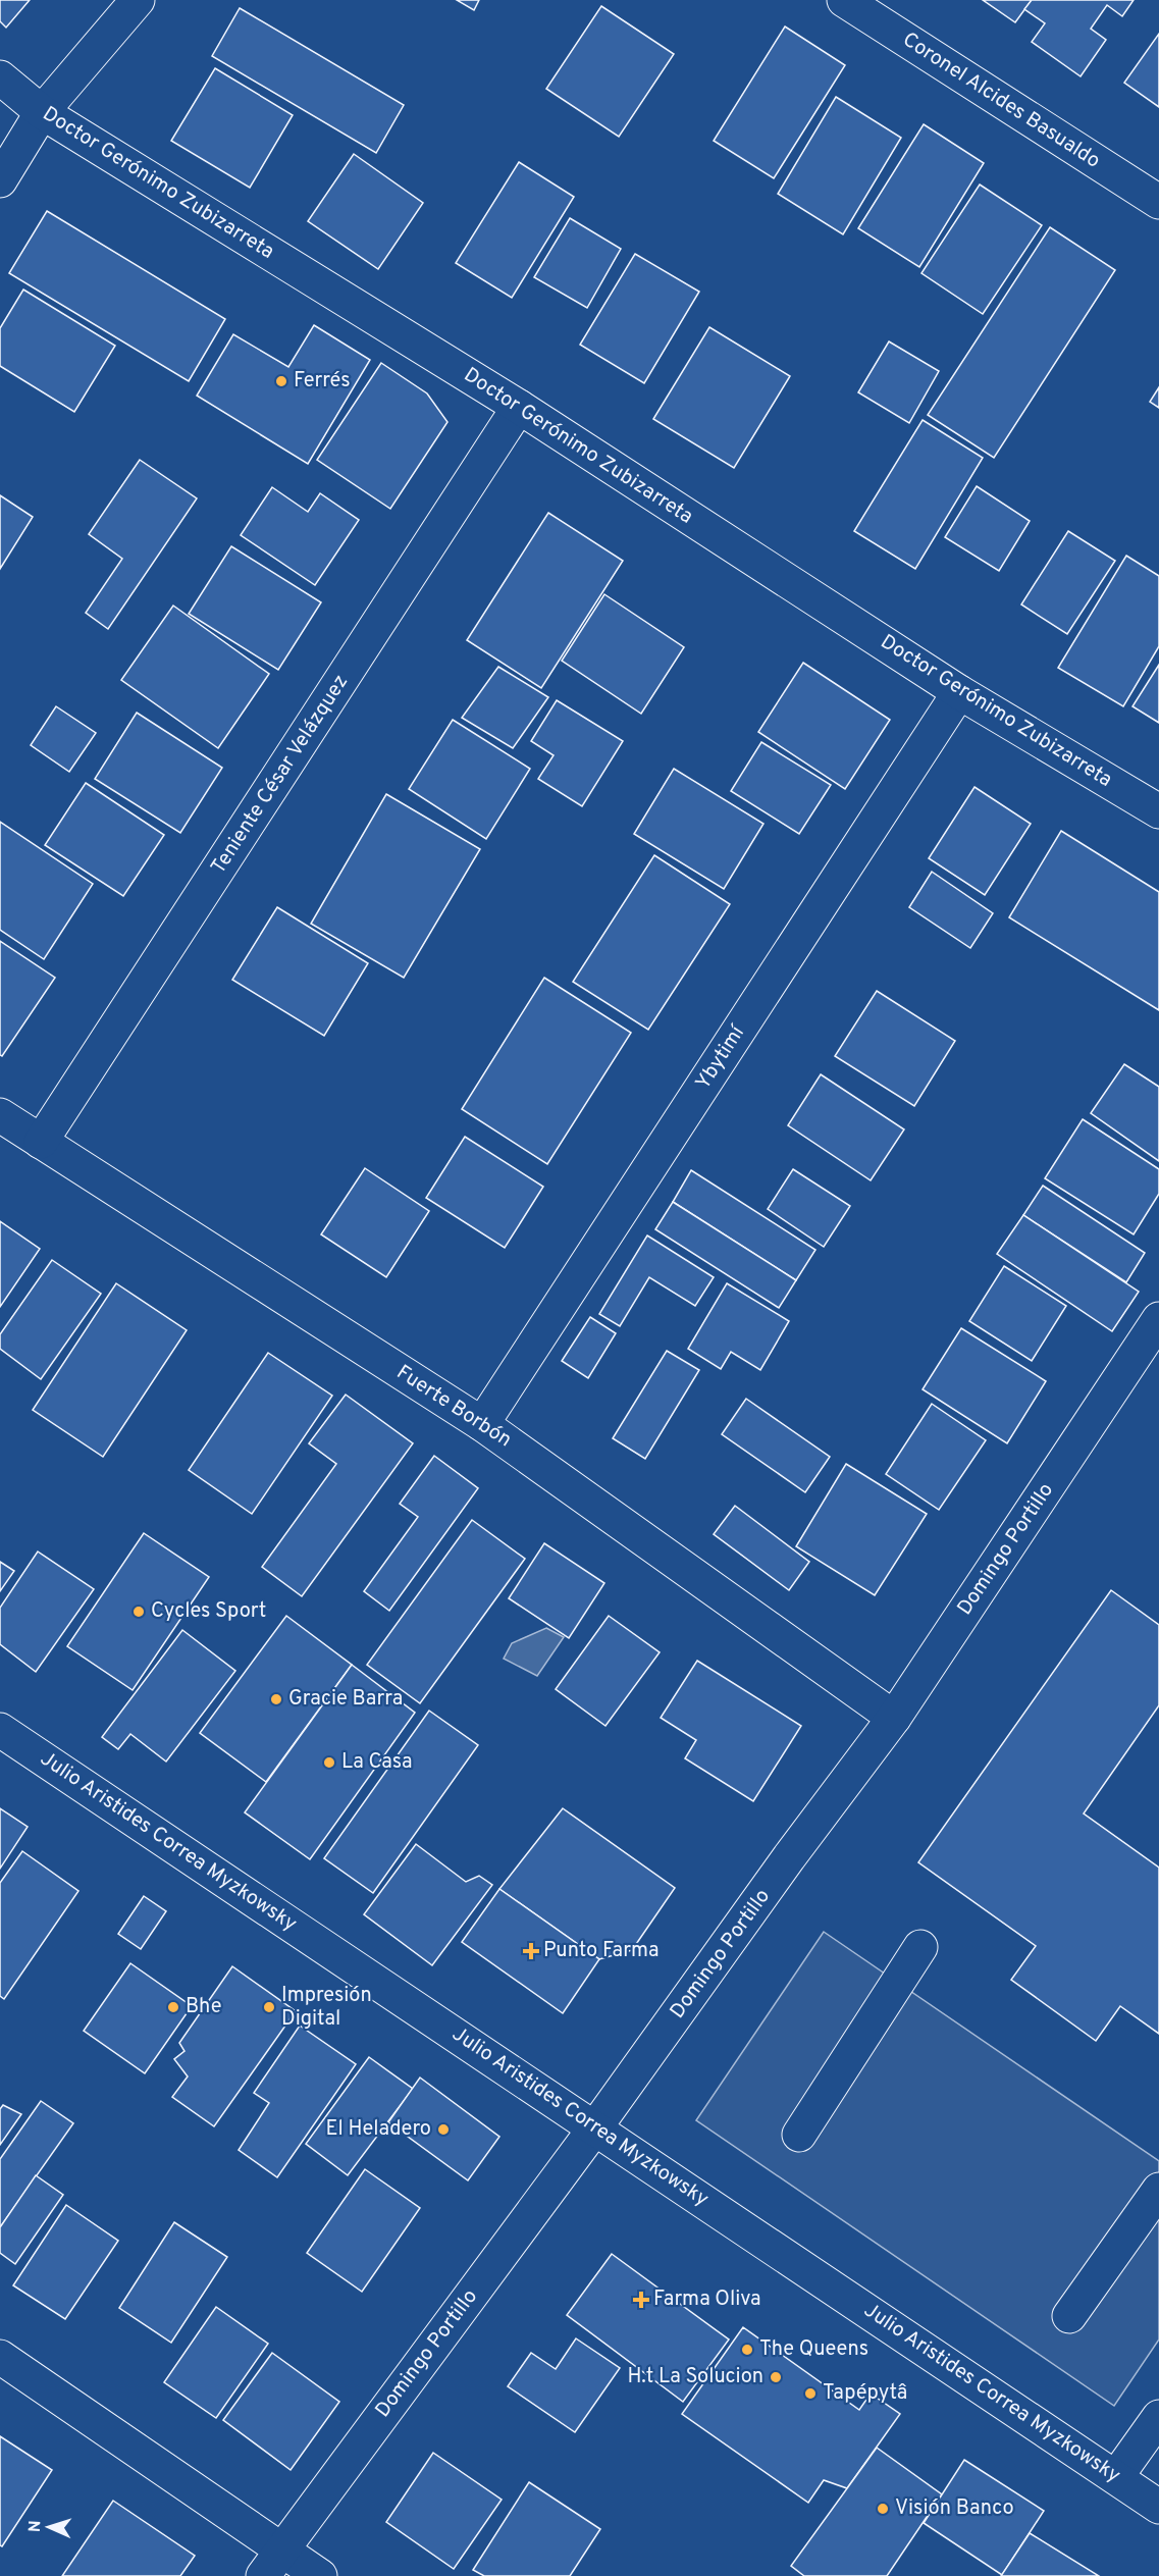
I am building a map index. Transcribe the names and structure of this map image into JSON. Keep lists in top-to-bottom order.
{
  "streets": {
    "street": [
      "Coronel Alcides Basualdo",
      "Doctor Gerónimo Zubizarreta",
      "Teniente César Velázquez",
      "Ybytimí",
      "Fuerte Borbón",
      "Domingo Portillo",
      "Julio Aristides Correa Myzkowsky"
    ]
  },
  "crossings": [
    ["Doctor Gerónimo Zubizarreta", "Teniente César Velázquez"],
    ["Doctor Gerónimo Zubizarreta", "Ybytimí"],
    ["Teniente César Velázquez", "Fuerte Borbón"],
    ["Ybytimí", "Fuerte Borbón"],
    ["Fuerte Borbón", "Domingo Portillo"],
    ["Domingo Portillo", "Julio Aristides Correa Myzkowsky"]
  ],
  "places": {
    "other": [
      "Ferrés",
      "Cycles Sport",
      "Gracie Barra",
      "La Casa",
      "Bhe",
      "Impresión Digital",
      "El Heladero",
      "The Queens",
      "H.t La Solucion",
      "Tapépytâ",
      "Visión Banco"
    ],
    "health": ["Punto Farma", "Farma Oliva"]
  },
  "north": "left"
}
